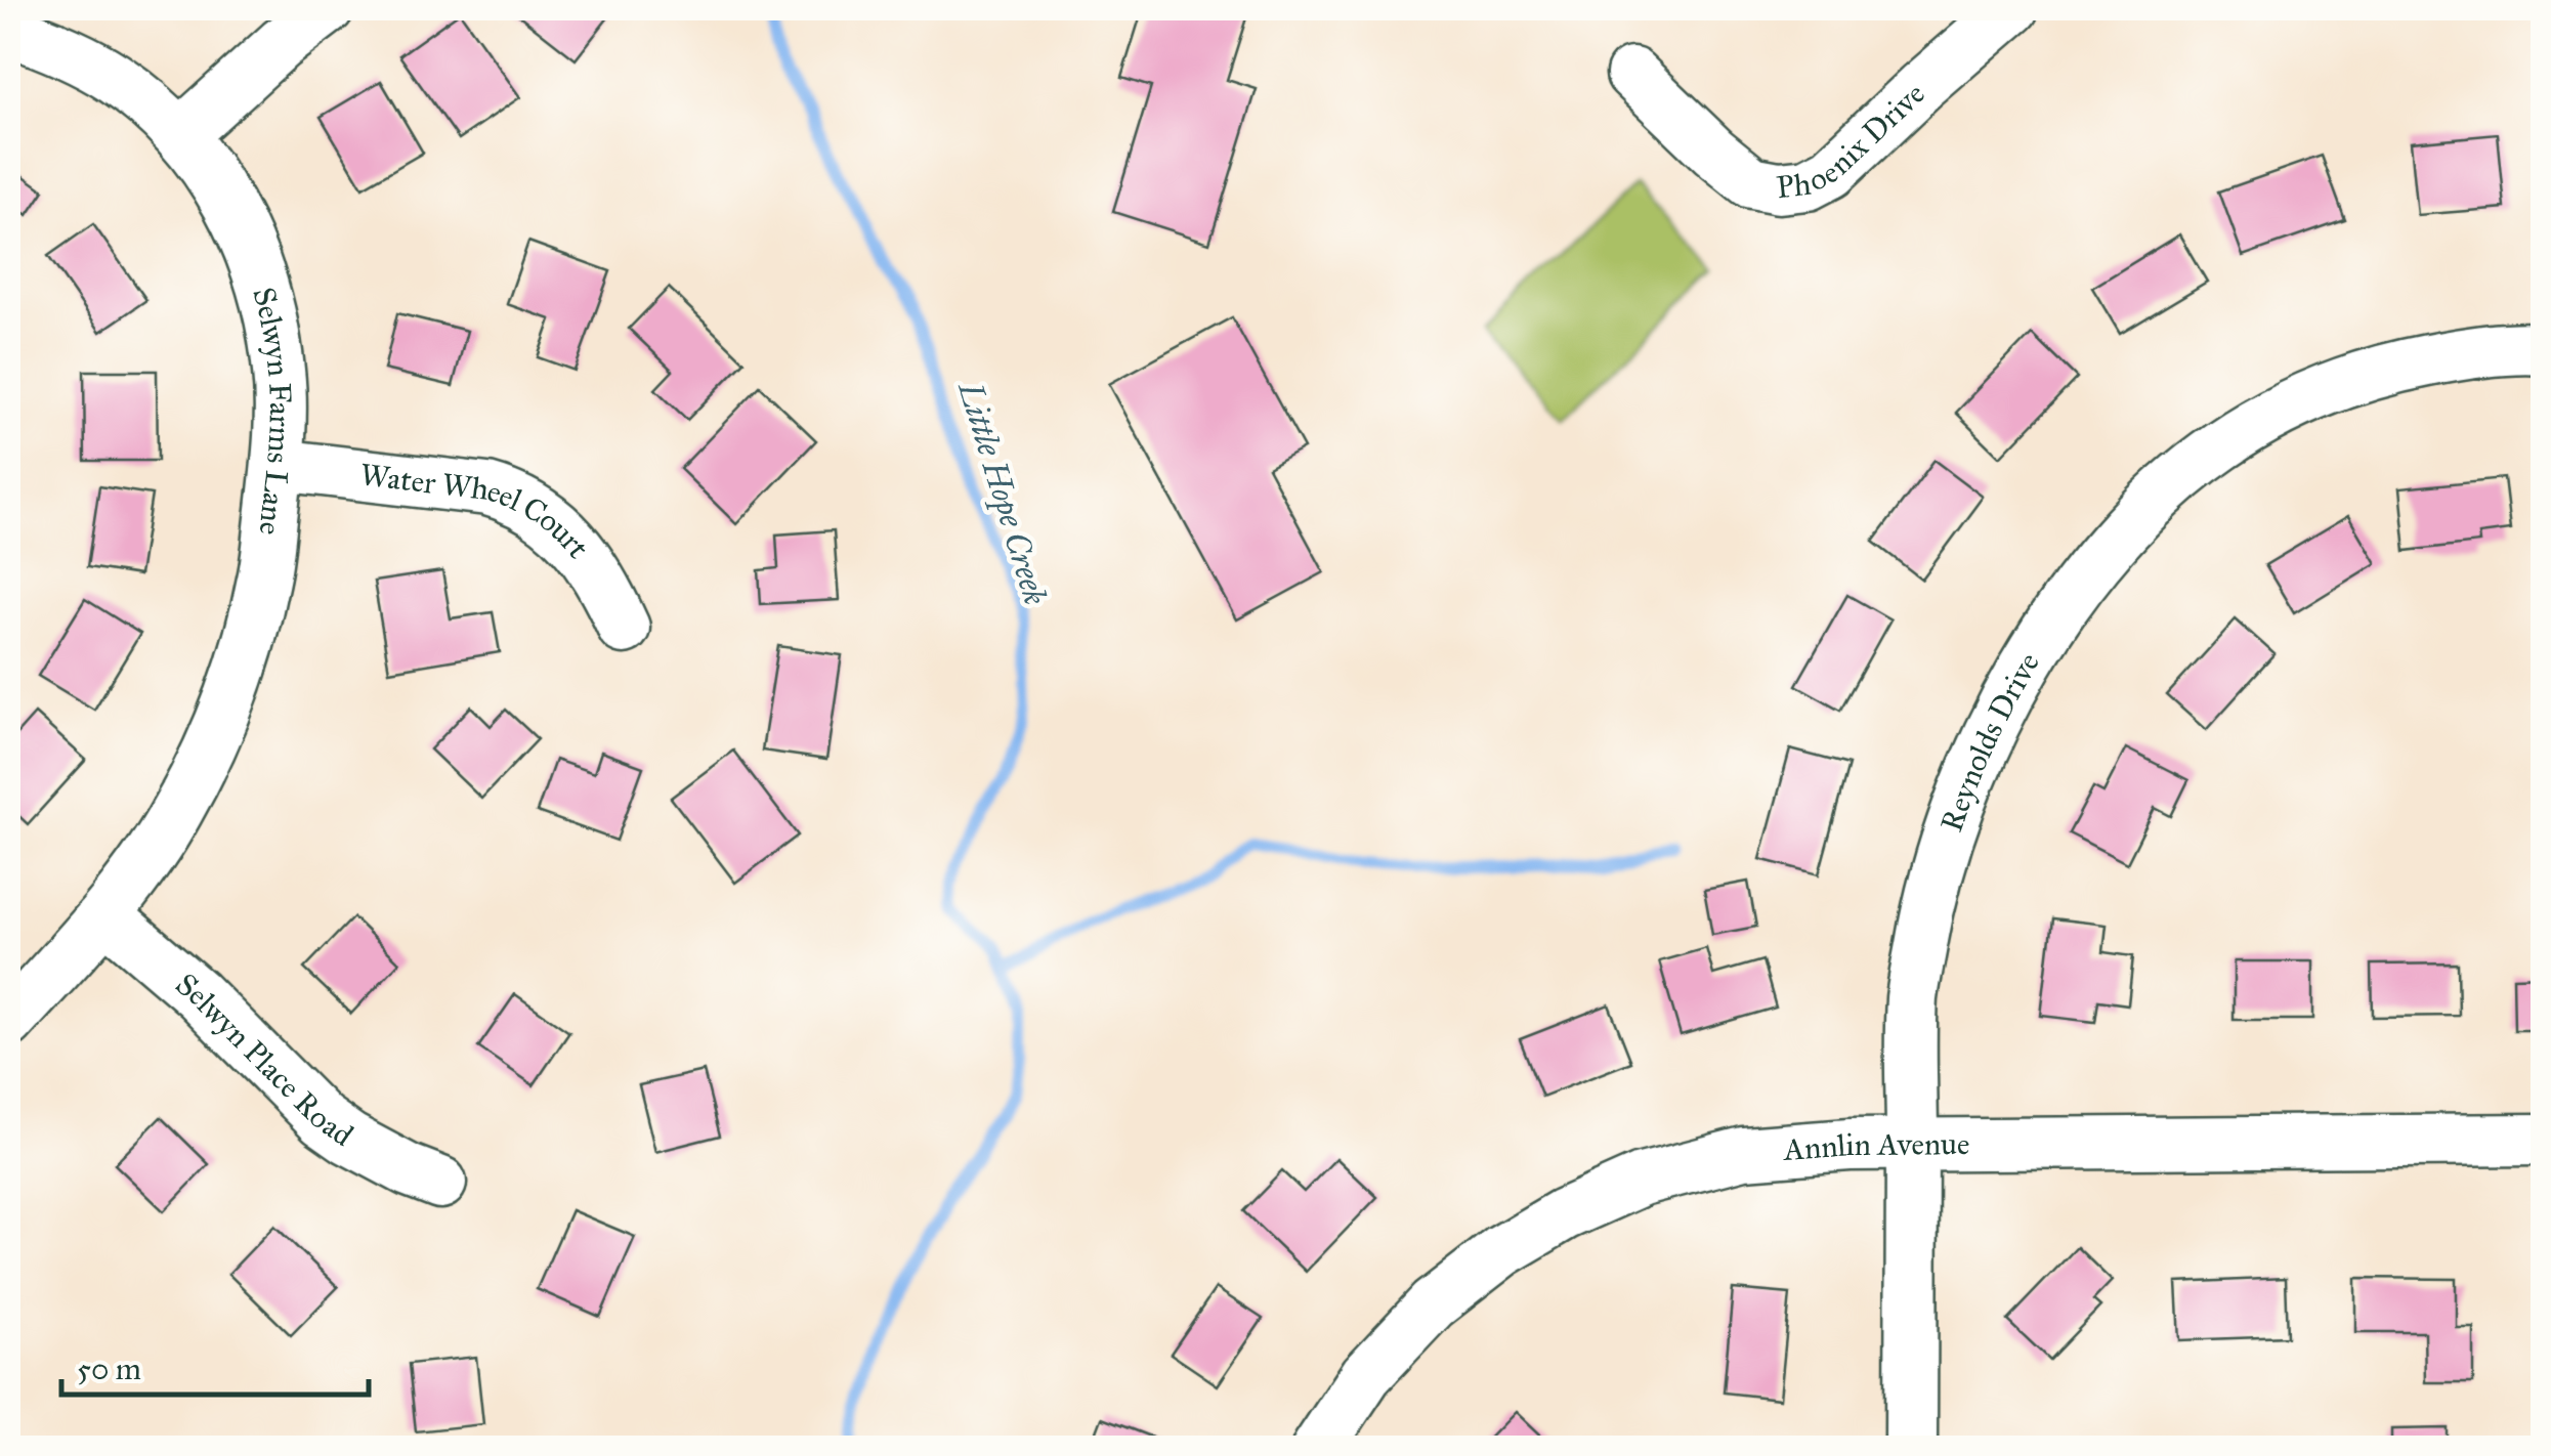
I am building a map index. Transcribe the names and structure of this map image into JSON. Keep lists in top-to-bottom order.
{
  "streets": {
    "street": [
      "Phoenix Drive",
      "Selwyn Farms Lane",
      "Water Wheel Court",
      "Reynolds Drive",
      "Selwyn Place Road",
      "Annlin Avenue"
    ]
  },
  "crossings": [
    ["Selwyn Farms Lane", "Water Wheel Court"],
    ["Selwyn Farms Lane", "Selwyn Place Road"],
    ["Reynolds Drive", "Annlin Avenue"]
  ],
  "water": ["Little Hope Creek"],
  "scale_bar": "50 m"
}
